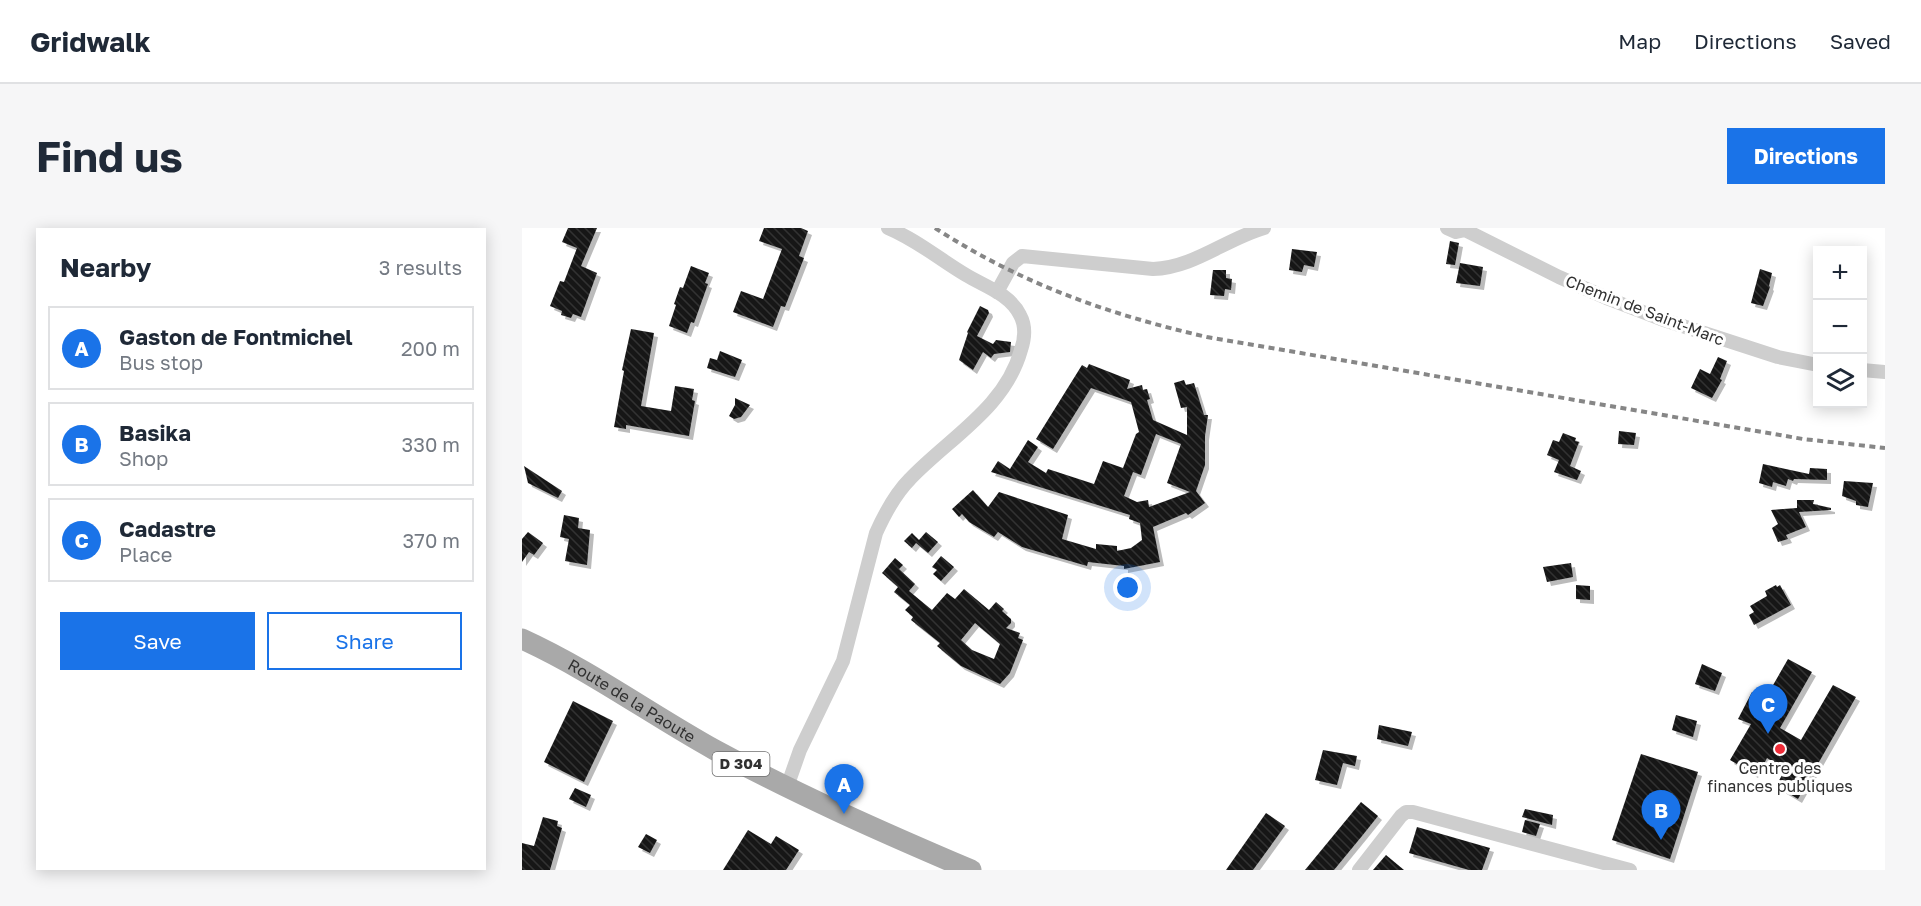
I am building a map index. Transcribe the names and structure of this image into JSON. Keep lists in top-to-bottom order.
{
  "streets": {
    "main road": ["Route de la Paoute", "D 304"],
    "street": ["Chemin de Saint-Marc"]
  },
  "places": ["Centre des finances publiques"],
  "page": {
    "header": "Gridwalk",
    "nav": ["Map", "Directions", "Saved"],
    "buttons": [
      "Directions",
      ["Save", "Share"]
    ],
    "title": "Find us",
    "heading": ["Nearby", "3 results"],
    "map_buttons": ["+", "−"],
    "list": [
      {
        "mark": "A",
        "name": "Gaston de Fontmichel",
        "note": "Bus stop",
        "value": "200 m"
      },
      {
        "mark": "B",
        "name": "Basika",
        "note": "Shop",
        "value": "330 m"
      },
      {
        "mark": "C",
        "name": "Cadastre",
        "note": "Place",
        "value": "370 m"
      }
    ],
    "pins": ["C", "A", "B"]
  }
}
